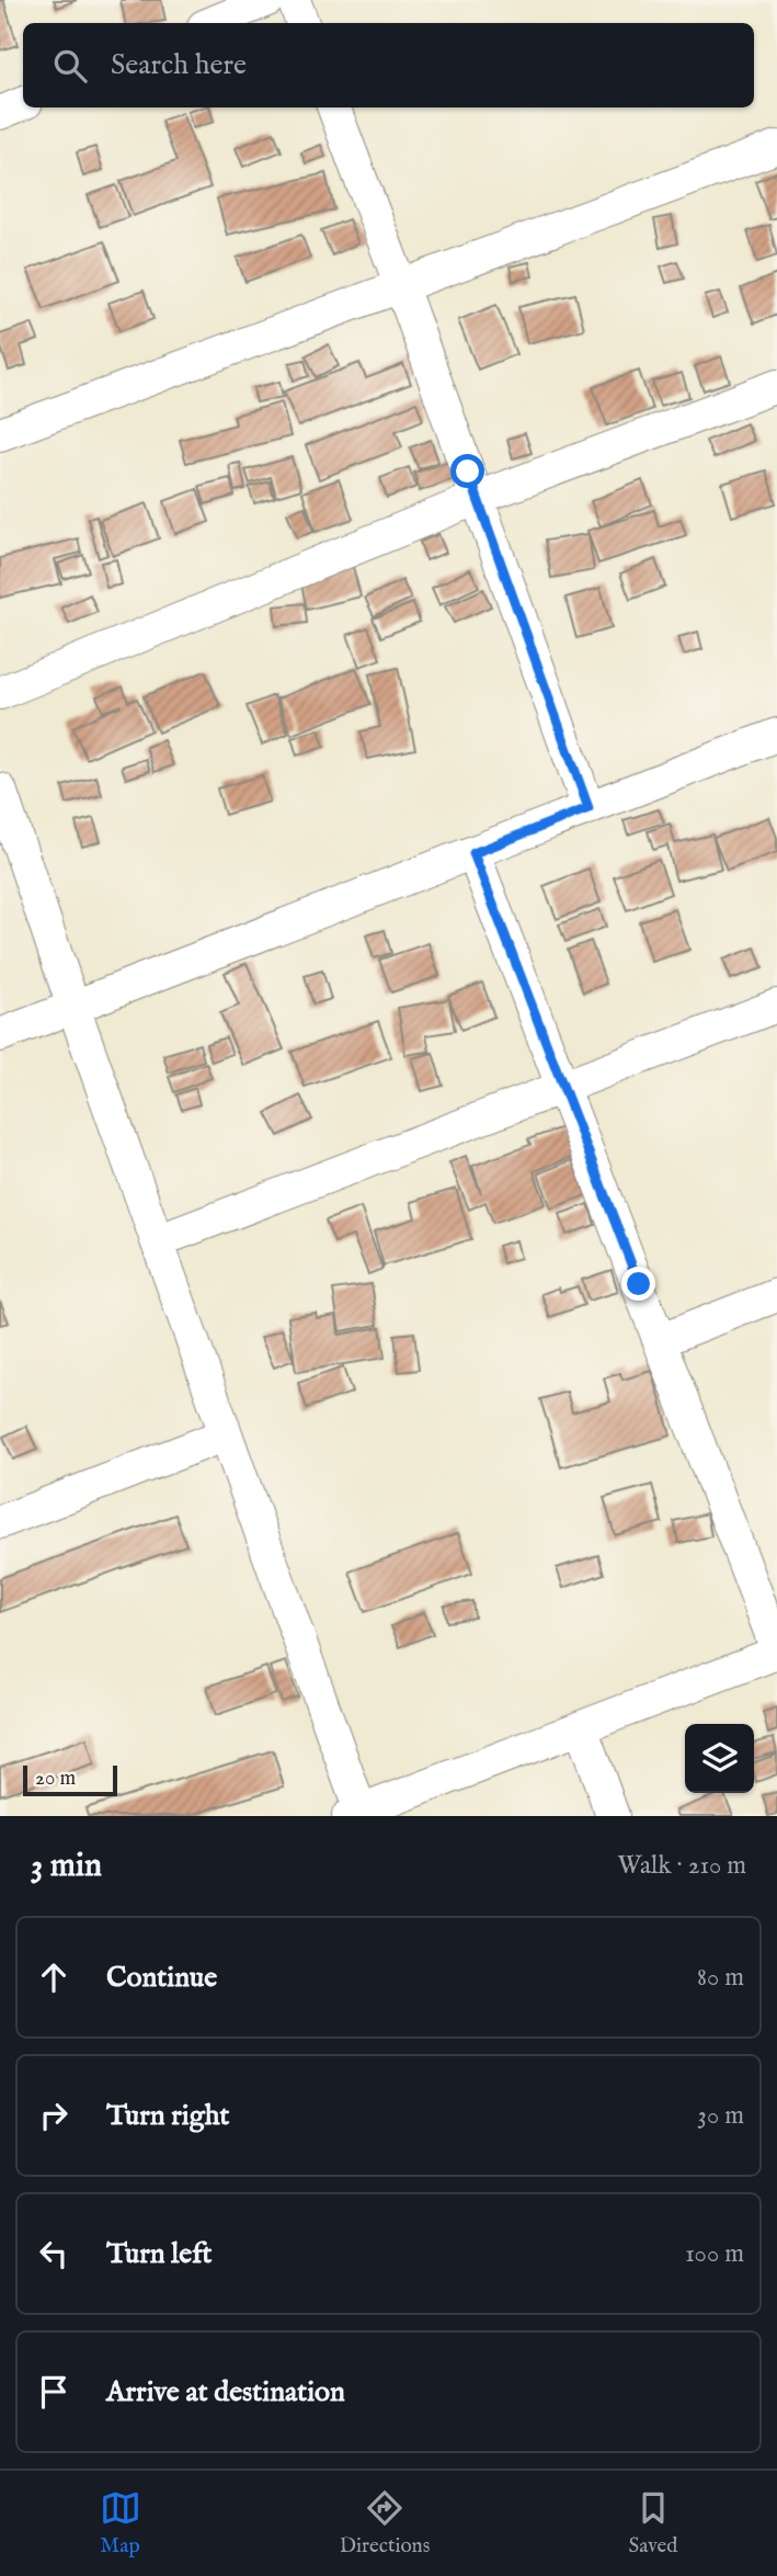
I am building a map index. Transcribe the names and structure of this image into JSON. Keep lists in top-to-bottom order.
{
  "scale_bar": "20 m",
  "page": {
    "search": "Search here",
    "scale": "20 m",
    "heading": ["3 min", "Walk · 210 m"],
    "list": [
      ["Continue", "80 m"],
      ["Turn right", "30 m"],
      ["Turn left", "100 m"],
      "Arrive at destination"
    ],
    "nav": ["Map", "Directions", "Saved"]
  }
}
